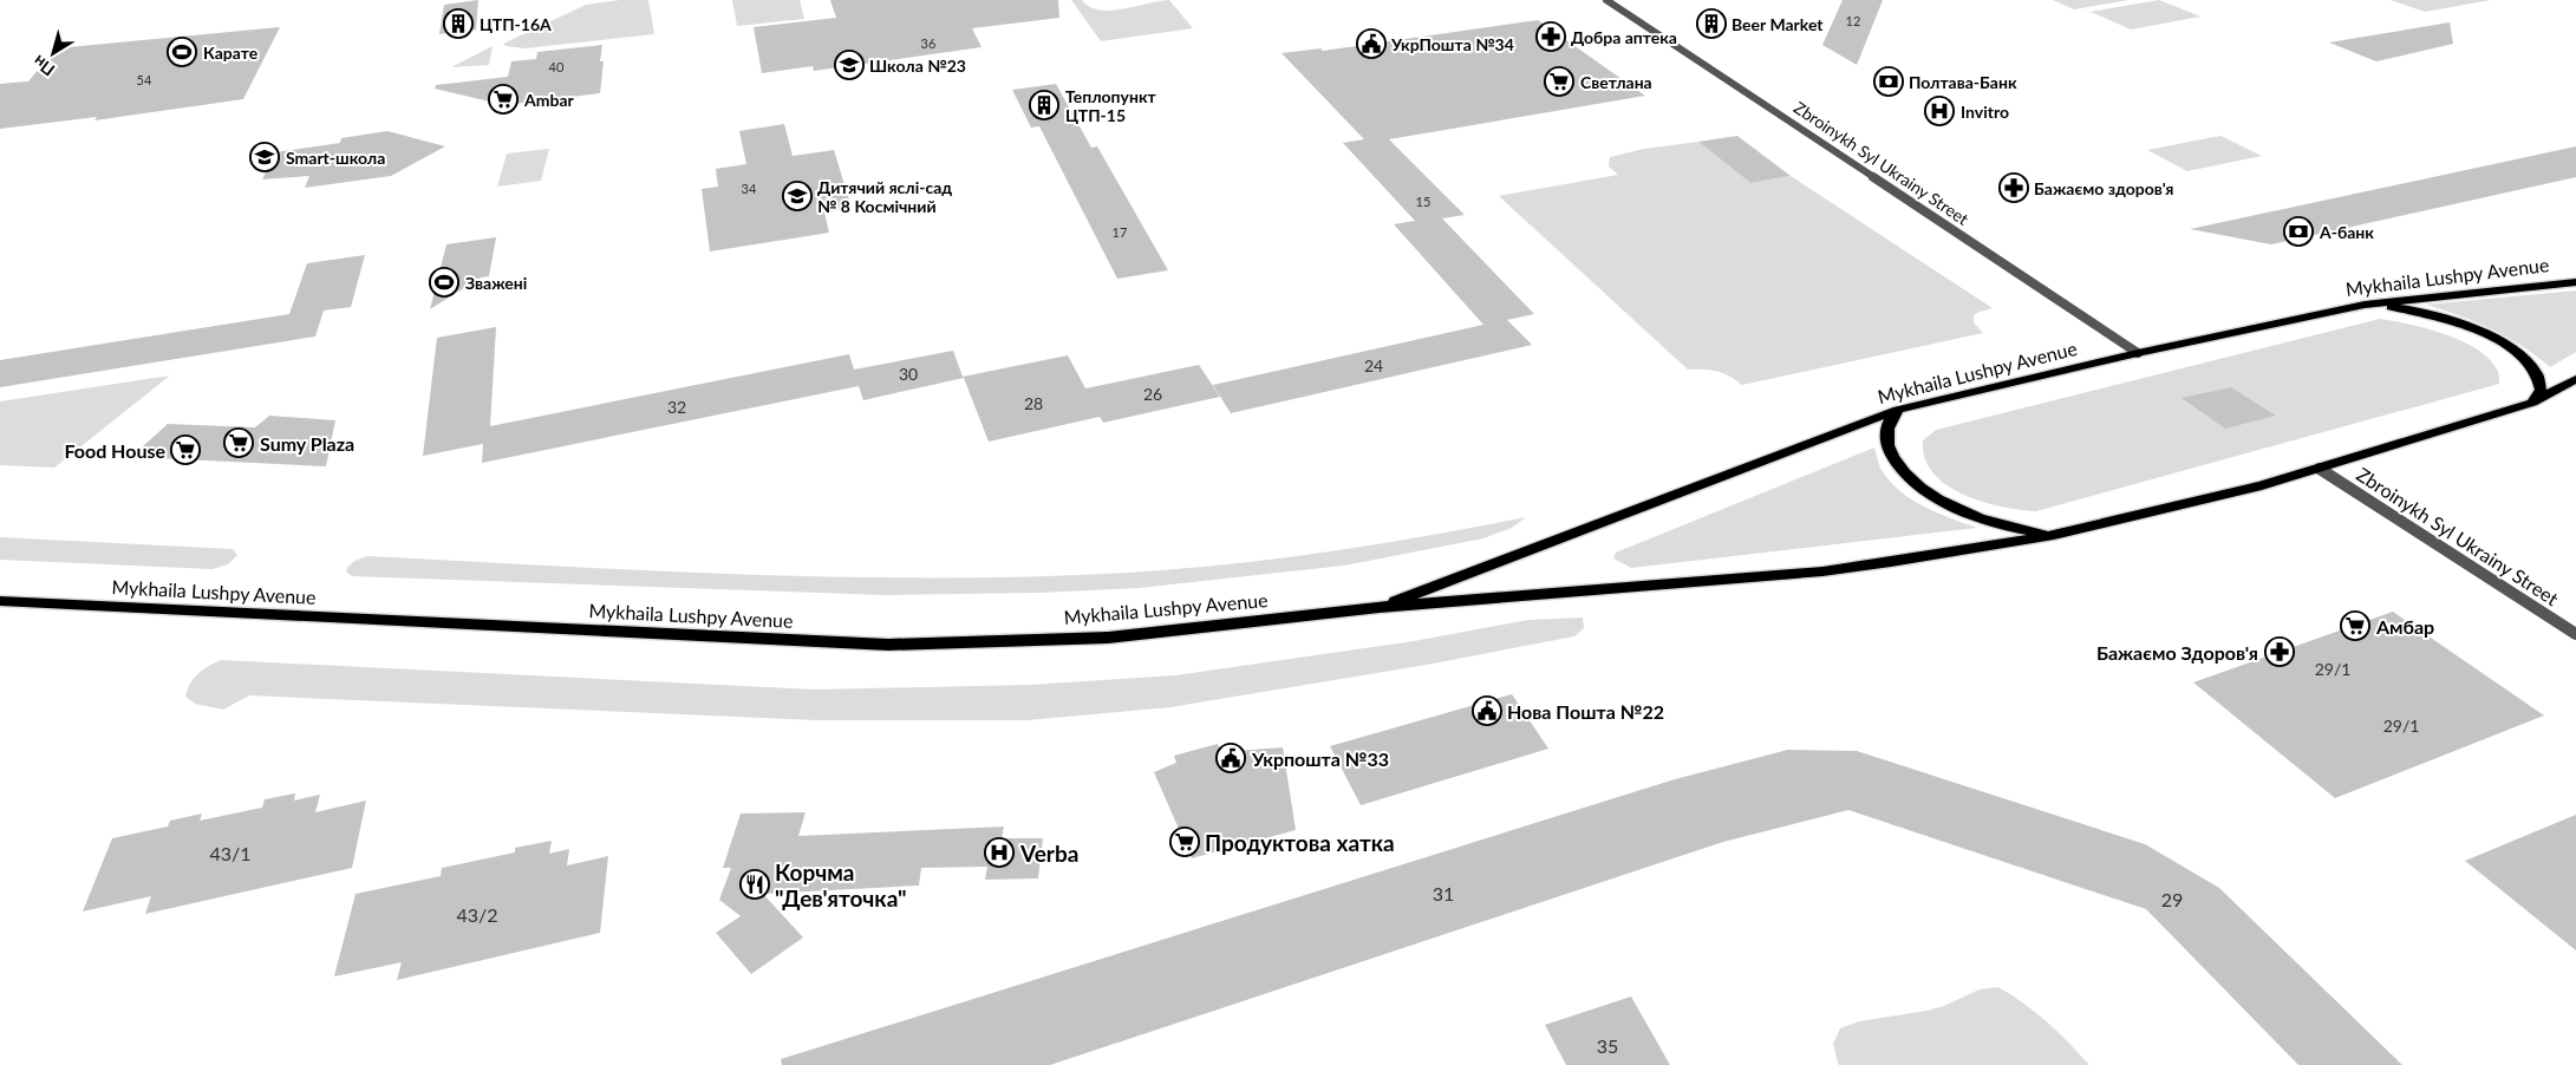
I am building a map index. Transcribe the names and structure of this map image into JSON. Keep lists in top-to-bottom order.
{
  "streets": {
    "main road": ["Mykhaila Lushpy Avenue"],
    "street": ["Zbroinykh Syl Ukrainy Street"]
  },
  "crossings": [
    ["Zbroinykh Syl Ukrainy Street", "Mykhaila Lushpy Avenue"]
  ],
  "places": {
    "building": ["ЦТП-16А", "Beer Market", "Теплопункт ЦТП-15"],
    "pharmacy": ["Добра аптека", "Бажаємо здоров'я", "Бажаємо Здоров'я"],
    "public building": ["УкрПошта №34", "Нова Пошта №22", "Укрпошта №33"],
    "sports": ["Карате", "Зважені"],
    "school or university": ["Школа №23", "Smart-школа", "Дитячий яслі-сад № 8 Космічний"],
    "supermarket": [
      "Светлана",
      "Ambar",
      "Sumy Plaza",
      "Food House",
      "Амбар",
      "Продуктова хатка"
    ],
    "bank": ["Полтава-Банк", "А-банк"],
    "hospital": ["Invitro", "Verba"],
    "restaurant": ["Корчма \"Дев'яточка\""]
  },
  "house_numbers": [
    "12",
    "36",
    "40",
    "54",
    "34",
    "15",
    "17",
    "24",
    "30",
    "26",
    "28",
    "32",
    "29/1",
    "29/1",
    "43/1",
    "31",
    "29",
    "43/2",
    "35"
  ],
  "north": "bottom left"
}
